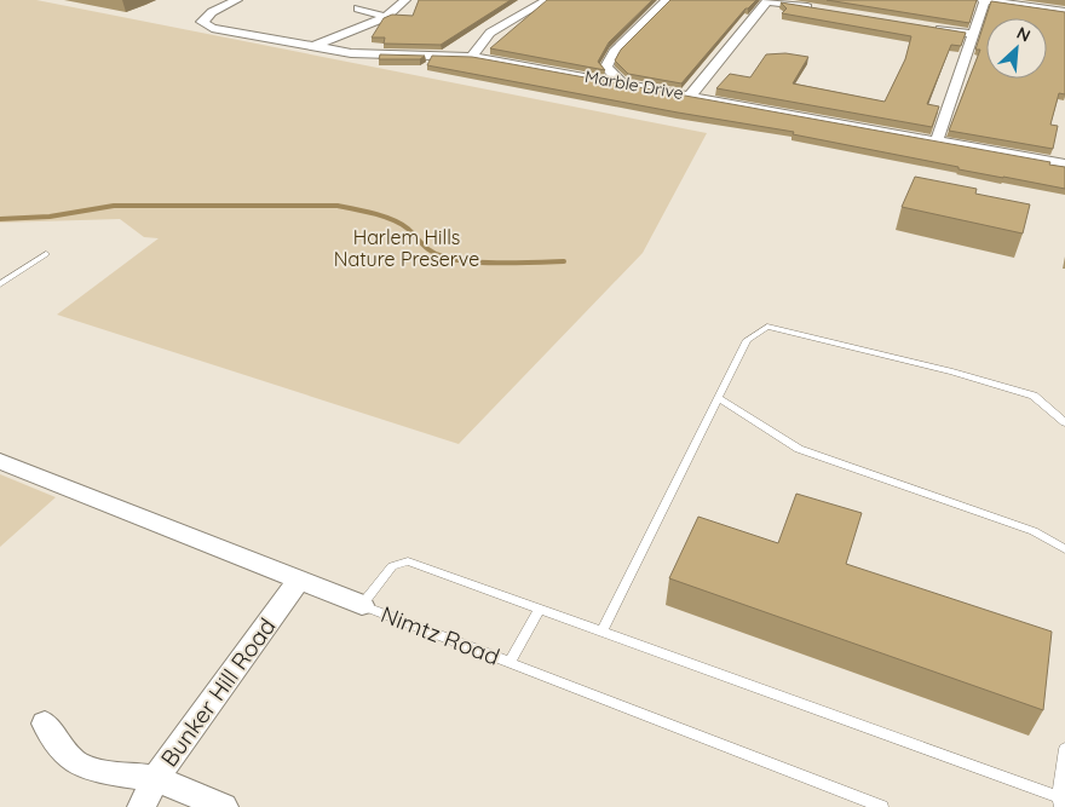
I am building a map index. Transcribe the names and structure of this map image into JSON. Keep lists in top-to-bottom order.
{
  "streets": {
    "street": ["Marble Drive", "Nimtz Road", "Bunker Hill Road"]
  },
  "crossings": [
    ["Nimtz Road", "Bunker Hill Road"]
  ],
  "parks": ["Harlem Hills Nature Preserve"],
  "north": "top right"
}
